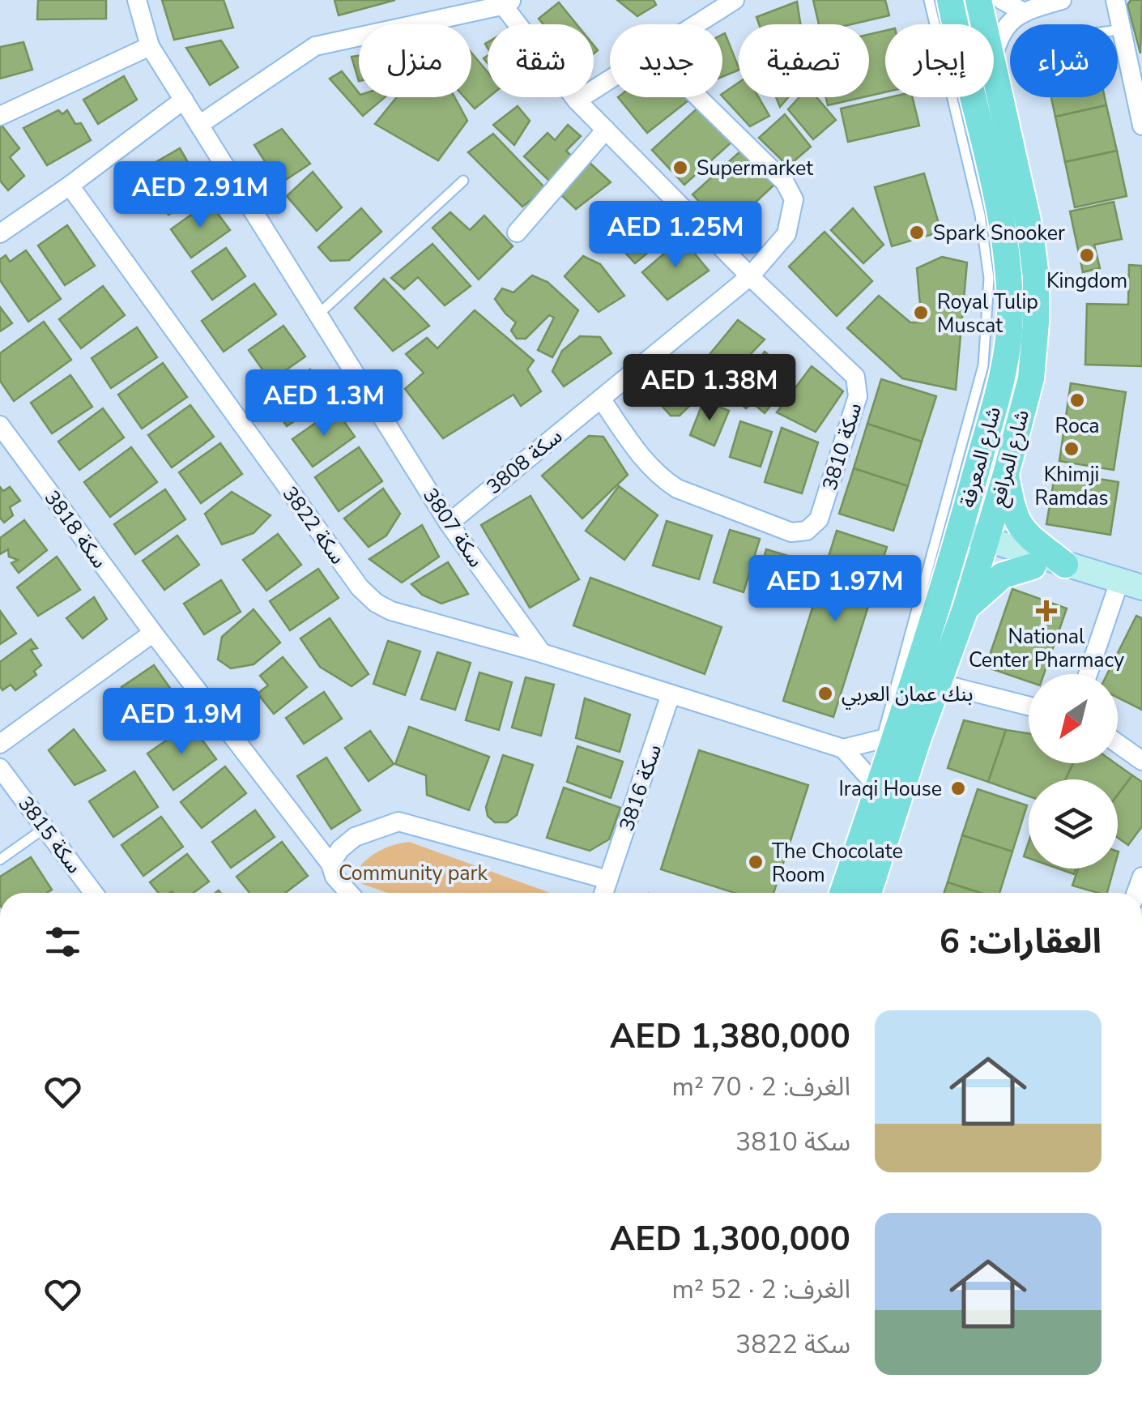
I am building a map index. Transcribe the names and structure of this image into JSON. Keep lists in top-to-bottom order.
{
  "streets": {
    "main road": ["شارع المعرفة", "شارع المرافع"],
    "street": [
      "سكة 3810",
      "سكة 3808",
      "سكة 3822",
      "سكة 3807",
      "سكة 3818",
      "سكة 3816",
      "سكة 3815"
    ]
  },
  "crossings": [
    ["سكة 3810", "سكة 3808"],
    ["سكة 3808", "سكة 3807"],
    ["سكة 3822", "سكة 3807"]
  ],
  "parks": ["Community park"],
  "places": {
    "other": [
      "Supermarket",
      "Spark Snooker",
      "Kingdom",
      "Royal Tulip Muscat",
      "Roca",
      "Khimji Ramdas",
      "بنك عمان العربي",
      "Iraqi House",
      "The Chocolate Room"
    ],
    "health": ["National Center Pharmacy"]
  },
  "north": "bottom left",
  "page": {
    "chip": [
      "شراء",
      "إيجار",
      "تصفية",
      "جديد",
      "شقة",
      "منزل"
    ],
    "price": [
      "AED 2.91M",
      "AED 1.25M",
      "AED 1.38M",
      "AED 1.3M",
      "AED 1.97M",
      "AED 1.9M"
    ],
    "heading": "العقارات: 6",
    "list": [
      {
        "name": "AED 1,380,000",
        "note": "الغرف: 2 · 70 m² · سكة 3810"
      },
      {
        "name": "AED 1,300,000",
        "note": "الغرف: 2 · 52 m² · سكة 3822"
      }
    ]
  }
}
